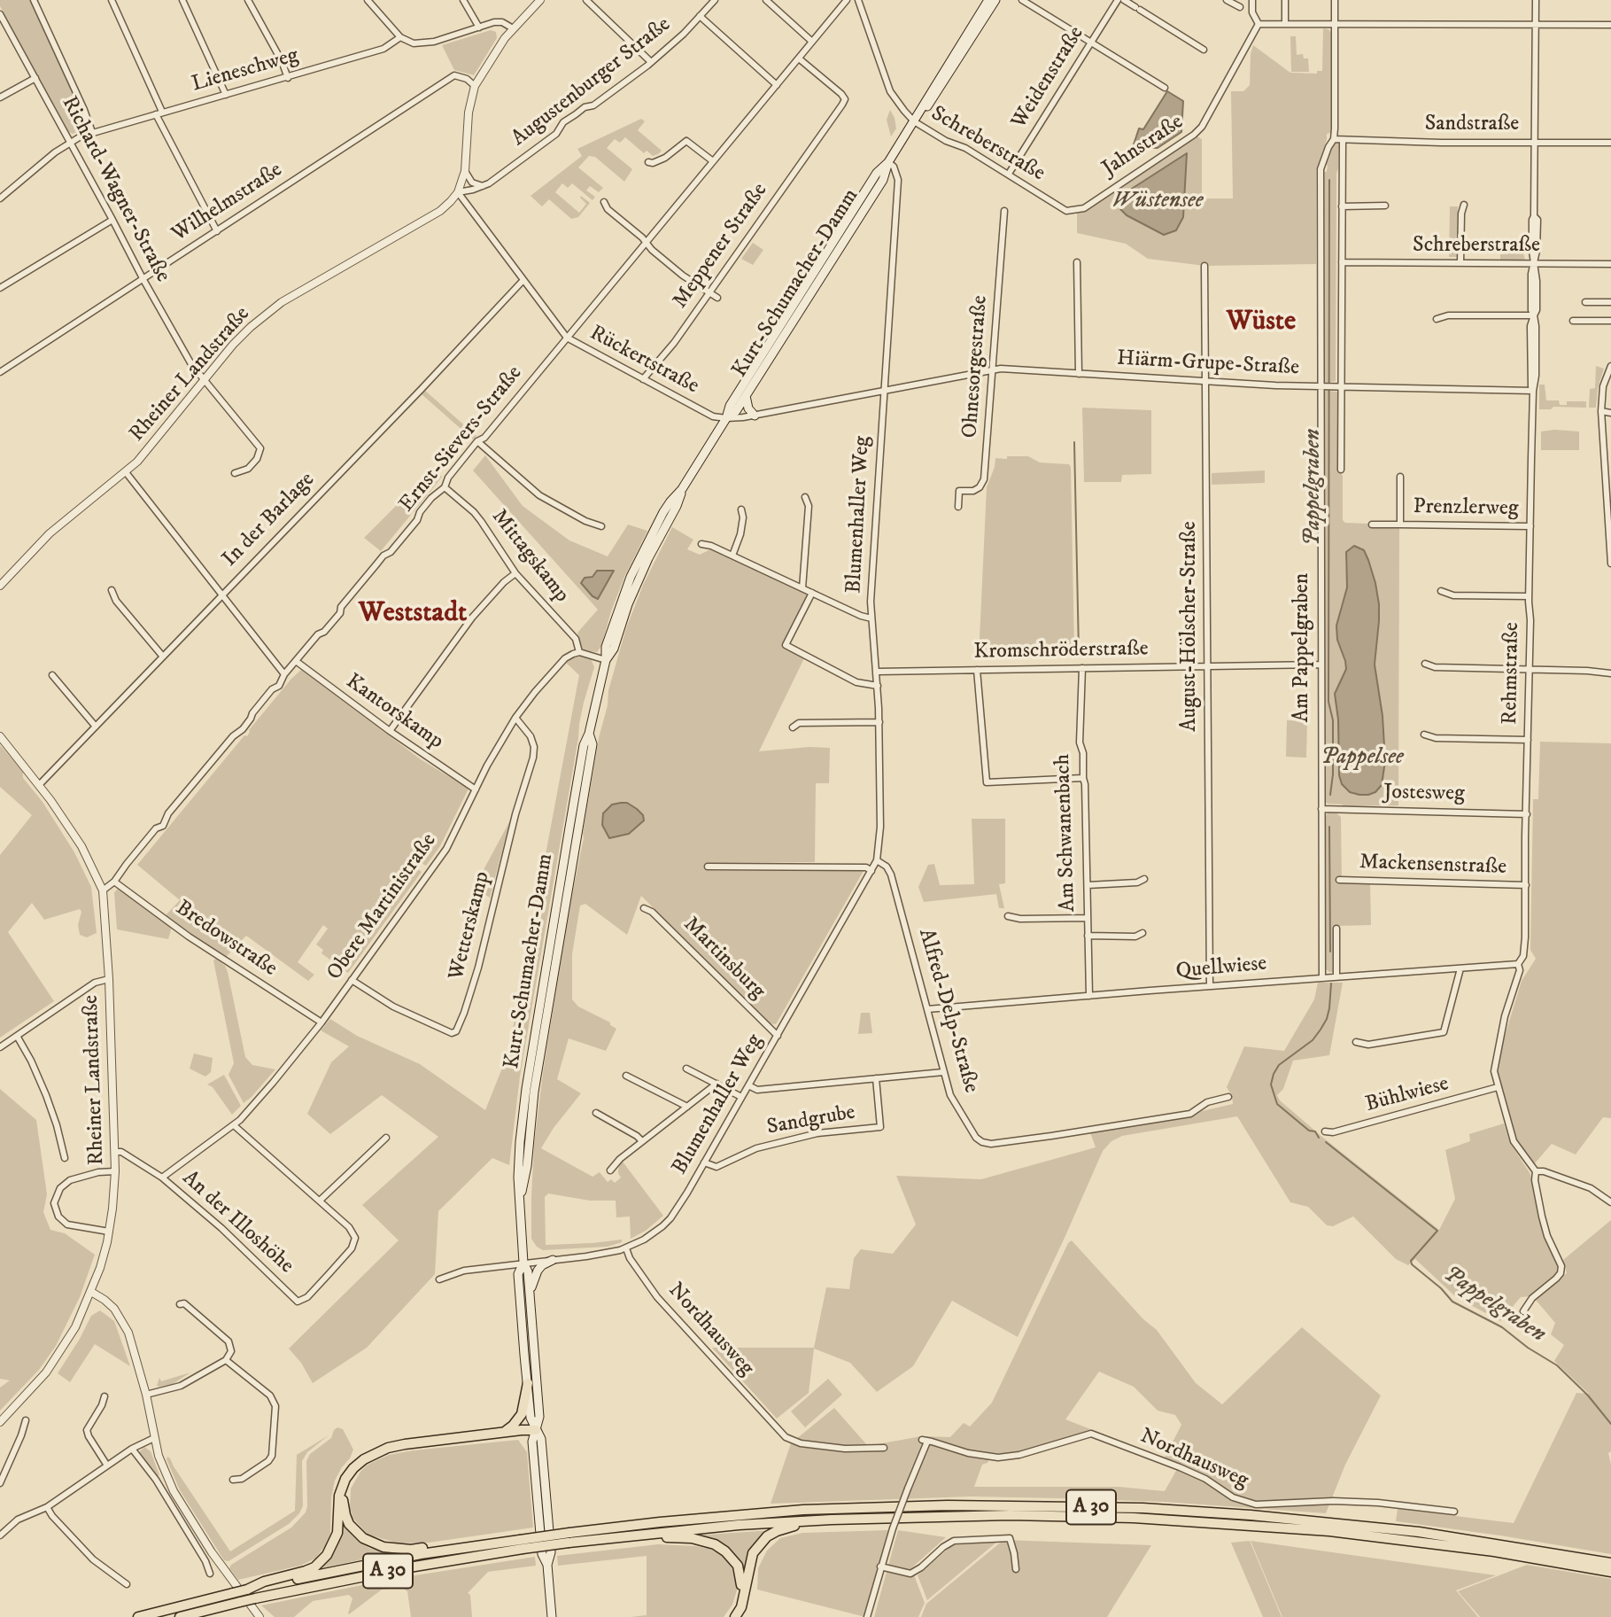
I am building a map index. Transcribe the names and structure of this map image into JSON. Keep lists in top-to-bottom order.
{
  "streets": {
    "highway": ["A 30"],
    "main road": ["Kurt-Schumacher-Damm"],
    "street": [
      "Lieneschweg",
      "Weidenstraße",
      "Augustenburger Straße",
      "Sandstraße",
      "Schreberstraße",
      "Jahnstraße",
      "Richard-Wagner-Straße",
      "Wilhelmstraße",
      "Meppener Straße",
      "Rückertstraße",
      "Hiärm-Grupe-Straße",
      "Ohnesorgestraße",
      "Rheiner Landstraße",
      "Ernst-Sievers-Straße",
      "Prenzlerweg",
      "Blumenhaller Weg",
      "In der Barlage",
      "Mittagskamp",
      "August-Hölscher-Straße",
      "Am Pappelgraben",
      "Kromschröderstraße",
      "Rehmstraße",
      "Kantorskamp",
      "Jostesweg",
      "Am Schwanenbach",
      "Mackensenstraße",
      "Obere Martinistraße",
      "Wetterskamp",
      "Bredowstraße",
      "Martinsburg",
      "Quellwiese",
      "Alfred-Delp-Straße",
      "Bühlwiese",
      "Sandgrube",
      "An der Illoshöhe",
      "Nordhausweg"
    ]
  },
  "crossings": [
    ["Lieneschweg", "Richard-Wagner-Straße"],
    ["Weidenstraße", "Schreberstraße"],
    ["Augustenburger Straße", "Rückertstraße"],
    ["Augustenburger Straße", "Rheiner Landstraße"],
    ["Sandstraße", "Am Pappelgraben"],
    ["Sandstraße", "Rehmstraße"],
    ["Schreberstraße", "Jahnstraße"],
    ["Schreberstraße", "Kurt-Schumacher-Damm"],
    ["Schreberstraße", "Rehmstraße"],
    ["Richard-Wagner-Straße", "Wilhelmstraße"],
    ["Richard-Wagner-Straße", "Rheiner Landstraße"],
    ["Meppener Straße", "Rückertstraße"],
    ["Meppener Straße", "Ernst-Sievers-Straße"],
    ["Kurt-Schumacher-Damm", "Rückertstraße"],
    ["Kurt-Schumacher-Damm", "Blumenhaller Weg"],
    ["Rückertstraße", "Hiärm-Grupe-Straße"],
    ["Rückertstraße", "Rheiner Landstraße"],
    ["Rückertstraße", "Ernst-Sievers-Straße"],
    ["Rückertstraße", "Blumenhaller Weg"],
    ["Rückertstraße", "In der Barlage"],
    ["Hiärm-Grupe-Straße", "Ohnesorgestraße"],
    ["Hiärm-Grupe-Straße", "Blumenhaller Weg"],
    ["Hiärm-Grupe-Straße", "August-Hölscher-Straße"],
    ["Hiärm-Grupe-Straße", "Am Pappelgraben"],
    ["Hiärm-Grupe-Straße", "Rehmstraße"],
    ["Rheiner Landstraße", "Ernst-Sievers-Straße"],
    ["Rheiner Landstraße", "In der Barlage"],
    ["Rheiner Landstraße", "An der Illoshöhe"],
    ["Ernst-Sievers-Straße", "Mittagskamp"],
    ["Ernst-Sievers-Straße", "Kantorskamp"],
    ["Ernst-Sievers-Straße", "Bredowstraße"],
    ["Prenzlerweg", "Rehmstraße"],
    ["Blumenhaller Weg", "Kromschröderstraße"],
    ["Blumenhaller Weg", "Martinsburg"],
    ["Blumenhaller Weg", "Alfred-Delp-Straße"],
    ["Blumenhaller Weg", "Sandgrube"],
    ["Blumenhaller Weg", "Nordhausweg"],
    ["Mittagskamp", "Obere Martinistraße"],
    ["August-Hölscher-Straße", "Kromschröderstraße"],
    ["August-Hölscher-Straße", "Quellwiese"],
    ["Am Pappelgraben", "Kromschröderstraße"],
    ["Am Pappelgraben", "Jostesweg"],
    ["Am Pappelgraben", "Quellwiese"],
    ["Kromschröderstraße", "Am Schwanenbach"],
    ["Rehmstraße", "Jostesweg"],
    ["Rehmstraße", "Mackensenstraße"],
    ["Rehmstraße", "Quellwiese"],
    ["Kantorskamp", "Obere Martinistraße"],
    ["Am Schwanenbach", "Quellwiese"],
    ["Obere Martinistraße", "Wetterskamp"],
    ["Obere Martinistraße", "Bredowstraße"],
    ["Obere Martinistraße", "An der Illoshöhe"],
    ["Quellwiese", "Alfred-Delp-Straße"]
  ],
  "districts": ["Wüste", "Weststadt"],
  "water": ["Wüstensee", "Pappelgraben", "Pappelsee"]
}
